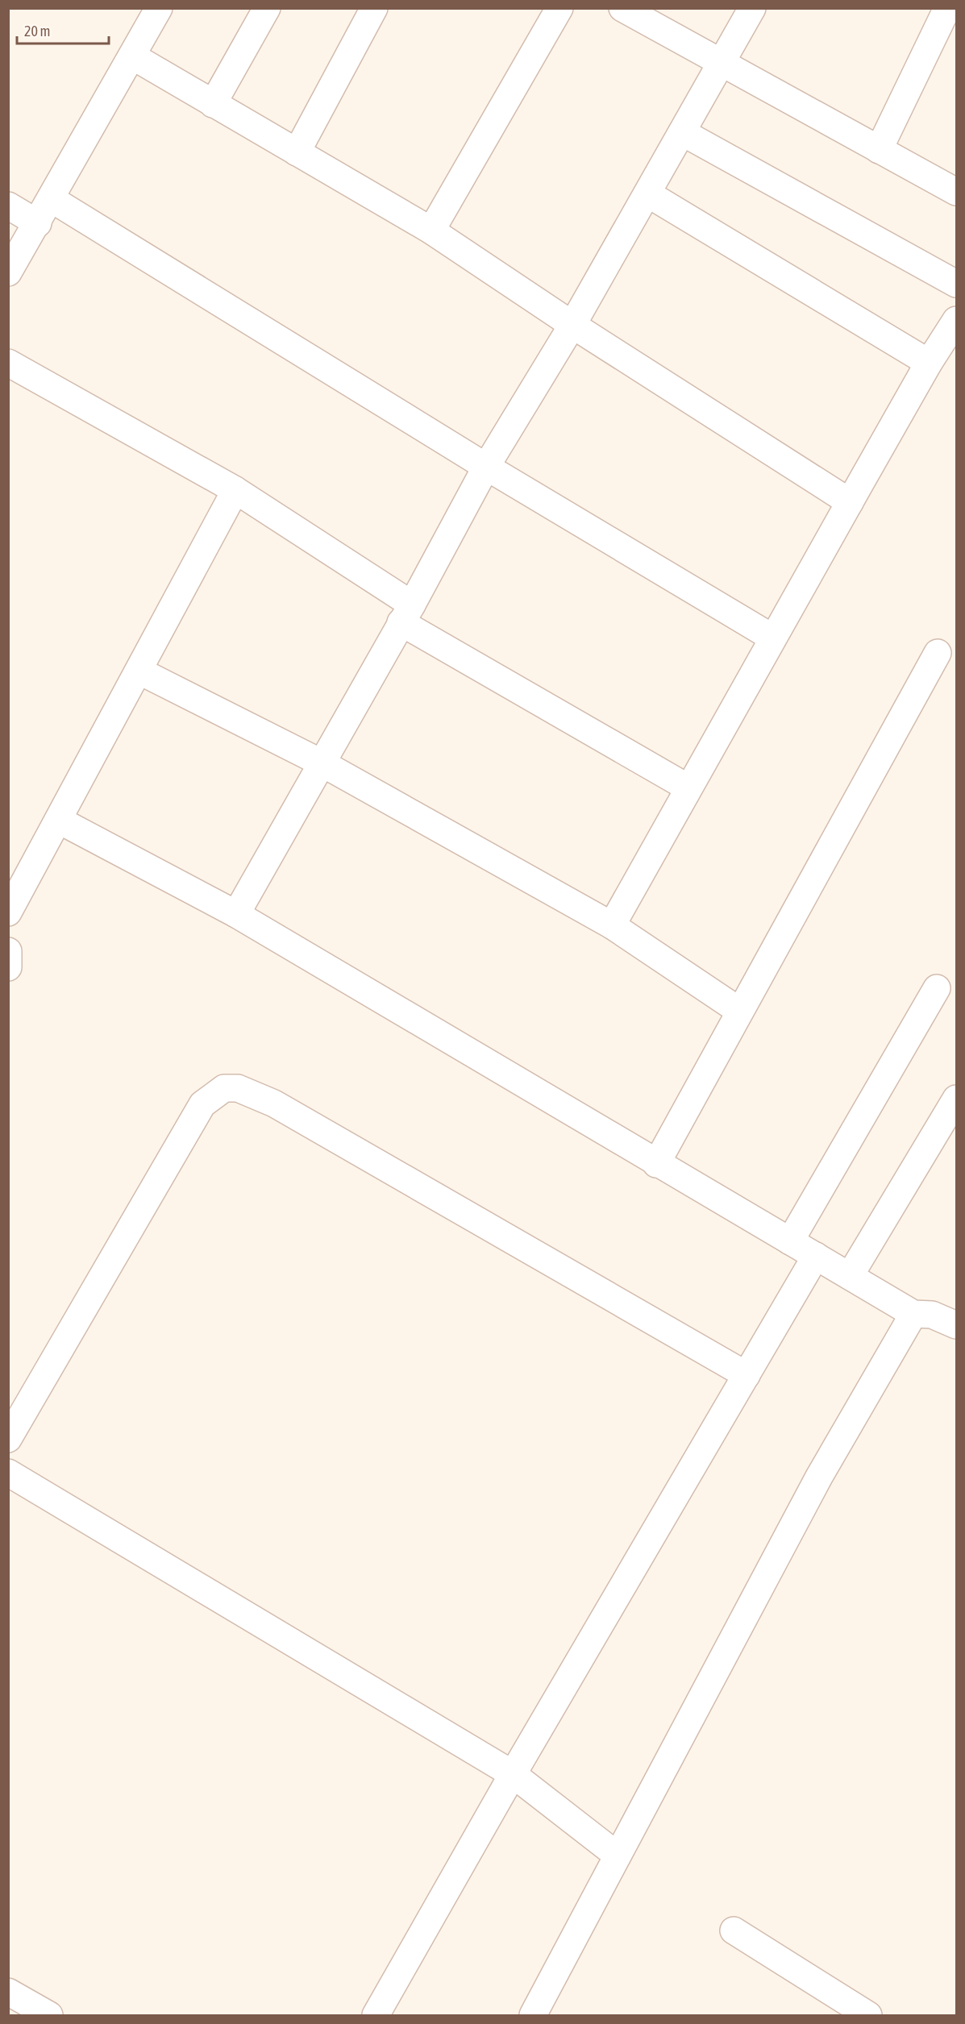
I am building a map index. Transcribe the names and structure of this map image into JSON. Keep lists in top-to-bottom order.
{
  "scale_bar": "20 m"
}
